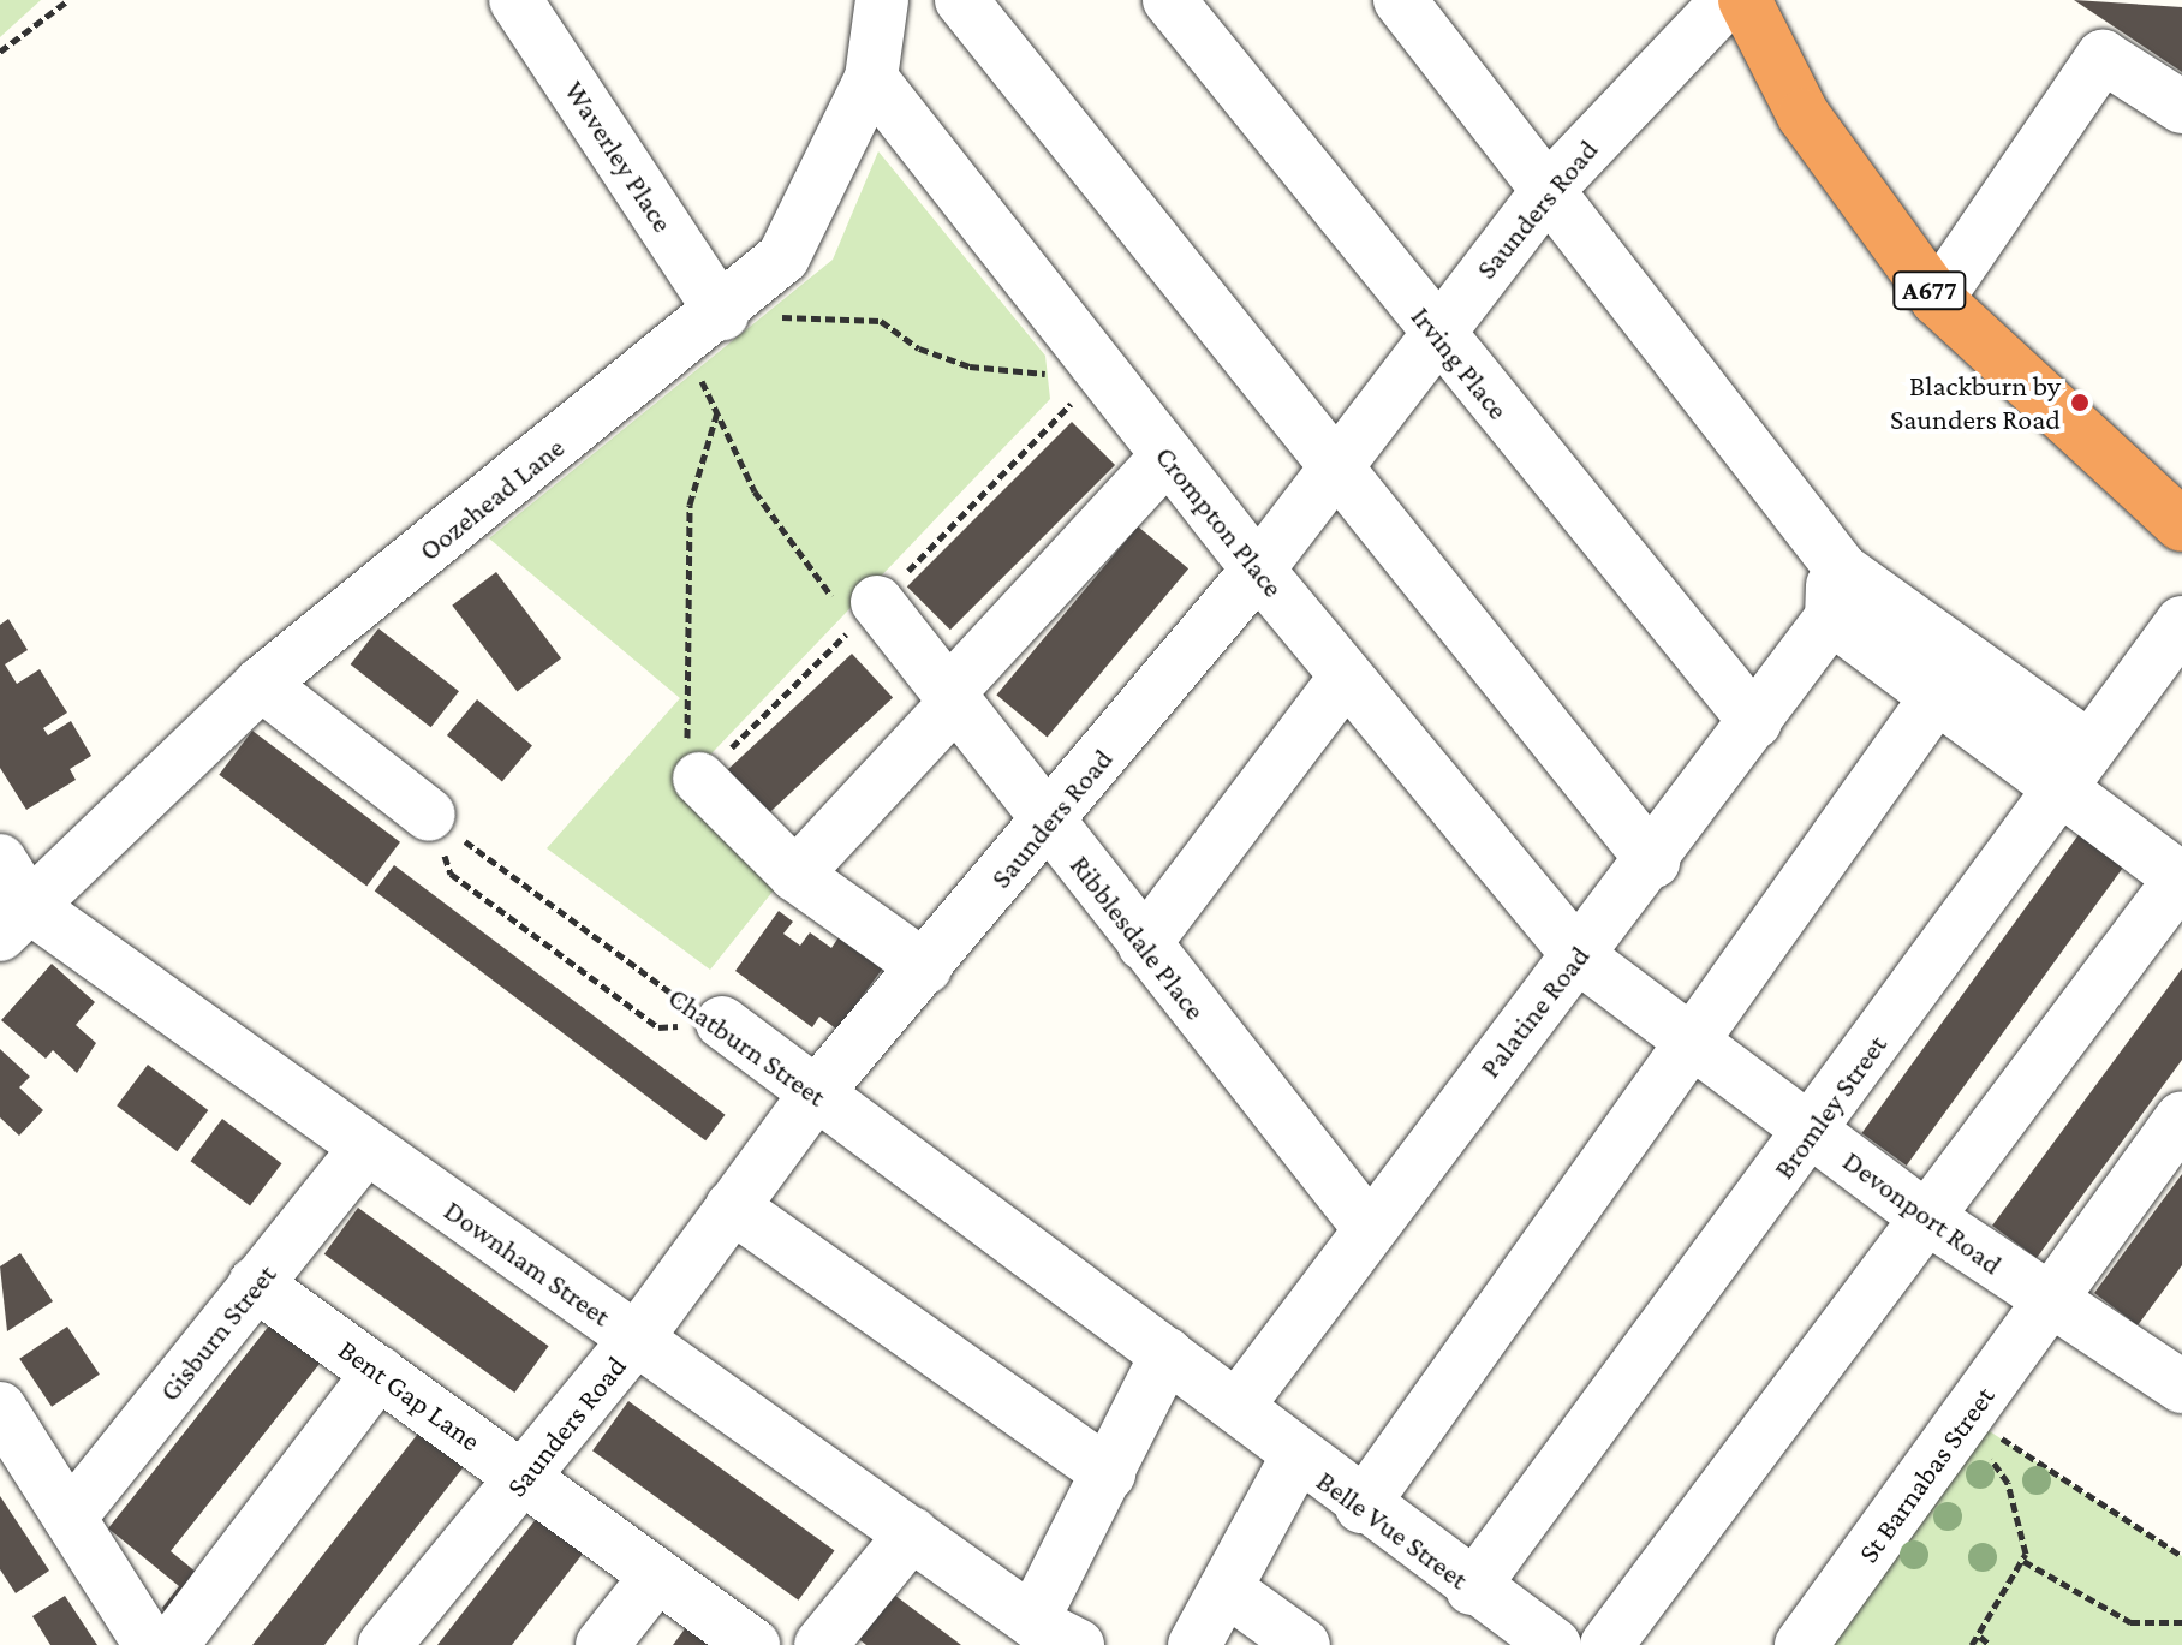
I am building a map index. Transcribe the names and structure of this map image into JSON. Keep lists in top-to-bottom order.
{
  "streets": {
    "highway": ["A677"],
    "street": [
      "Waverley Place",
      "Saunders Road",
      "Irving Place",
      "Oozehead Lane",
      "Crompton Place",
      "Ribblesdale Place",
      "Palatine Road",
      "Chatburn Street",
      "Bromley Street",
      "Devonport Road",
      "Downham Street",
      "Gisburn Street",
      "Bent Gap Lane",
      "St Barnabas Street",
      "Belle Vue Street"
    ]
  },
  "crossings": [
    ["Waverley Place", "Oozehead Lane"],
    ["Saunders Road", "Irving Place"],
    ["Saunders Road", "Crompton Place"],
    ["Saunders Road", "Ribblesdale Place"],
    ["Saunders Road", "Chatburn Street"],
    ["Saunders Road", "Downham Street"],
    ["Saunders Road", "Bent Gap Lane"],
    ["Irving Place", "Palatine Road"],
    ["Oozehead Lane", "Crompton Place"],
    ["Oozehead Lane", "Downham Street"],
    ["Crompton Place", "Palatine Road"],
    ["Crompton Place", "Devonport Road"],
    ["Ribblesdale Place", "Palatine Road"],
    ["Palatine Road", "Chatburn Street"],
    ["Palatine Road", "Devonport Road"],
    ["Palatine Road", "Belle Vue Street"],
    ["Chatburn Street", "Belle Vue Street"],
    ["Bromley Street", "Devonport Road"],
    ["Bromley Street", "Belle Vue Street"],
    ["Devonport Road", "St Barnabas Street"],
    ["Downham Street", "Gisburn Street"],
    ["Gisburn Street", "Bent Gap Lane"]
  ],
  "places": ["Blackburn by Saunders Road"]
}
